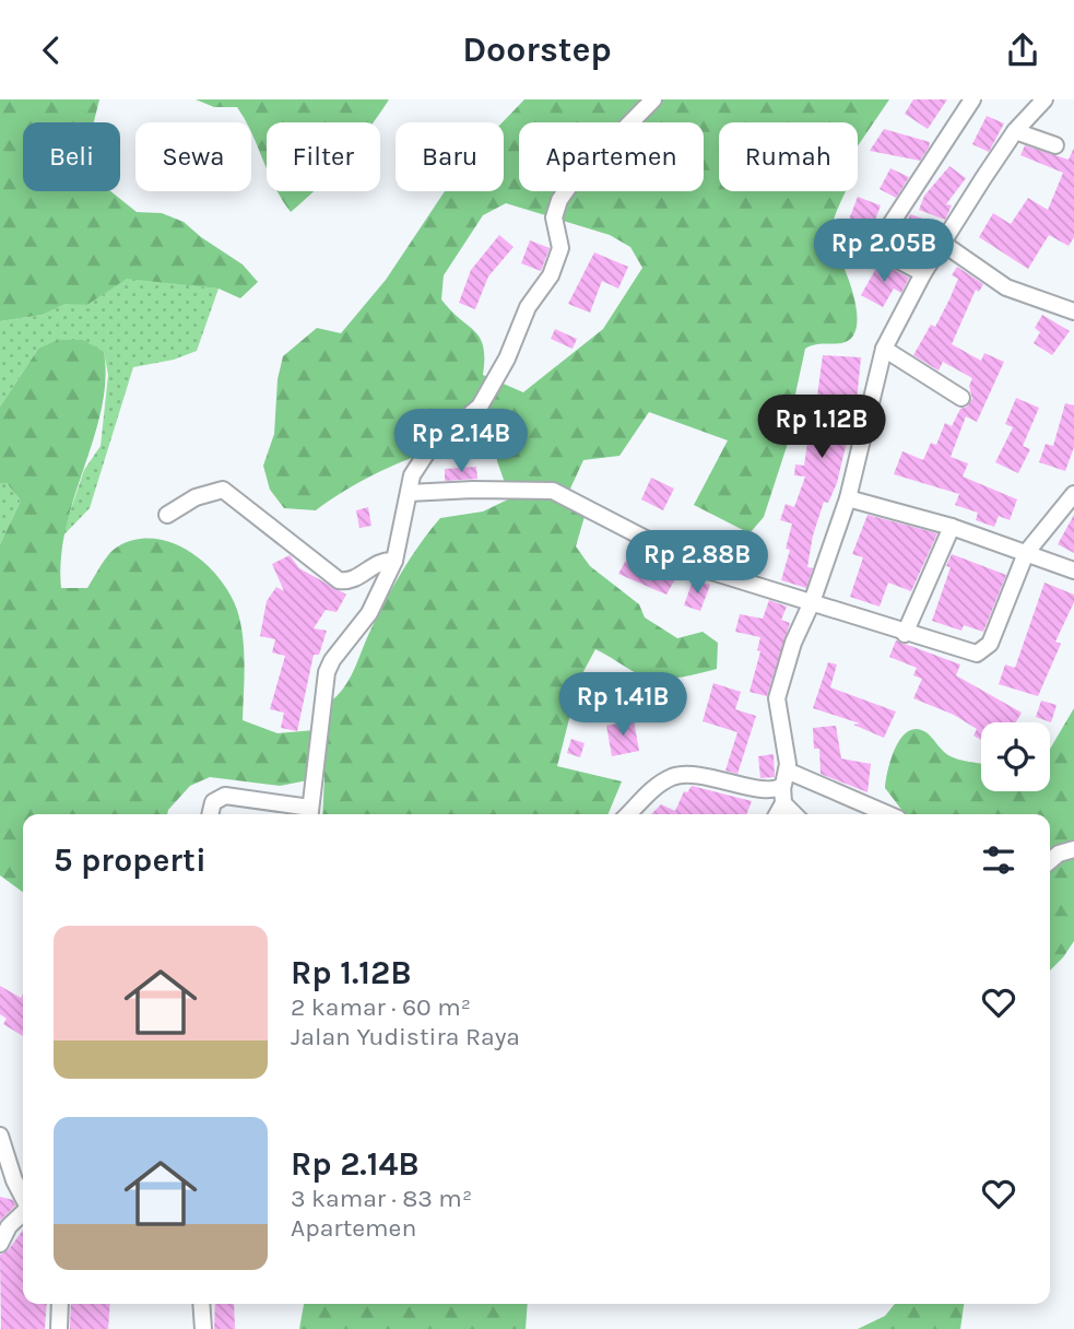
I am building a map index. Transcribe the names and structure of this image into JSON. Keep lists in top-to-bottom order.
{
  "page": {
    "header": "Doorstep",
    "chip": [
      "Beli",
      "Sewa",
      "Filter",
      "Baru",
      "Apartemen",
      "Rumah"
    ],
    "price": [
      "Rp 2.05B",
      "Rp 1.12B",
      "Rp 2.14B",
      "Rp 2.88B",
      "Rp 1.41B"
    ],
    "heading": "5 properti",
    "list": [
      {
        "name": "Rp 1.12B",
        "note": "2 kamar · 60 m² · Jalan Yudistira Raya"
      },
      {
        "name": "Rp 2.14B",
        "note": "3 kamar · 83 m² · Apartemen"
      }
    ]
  }
}
